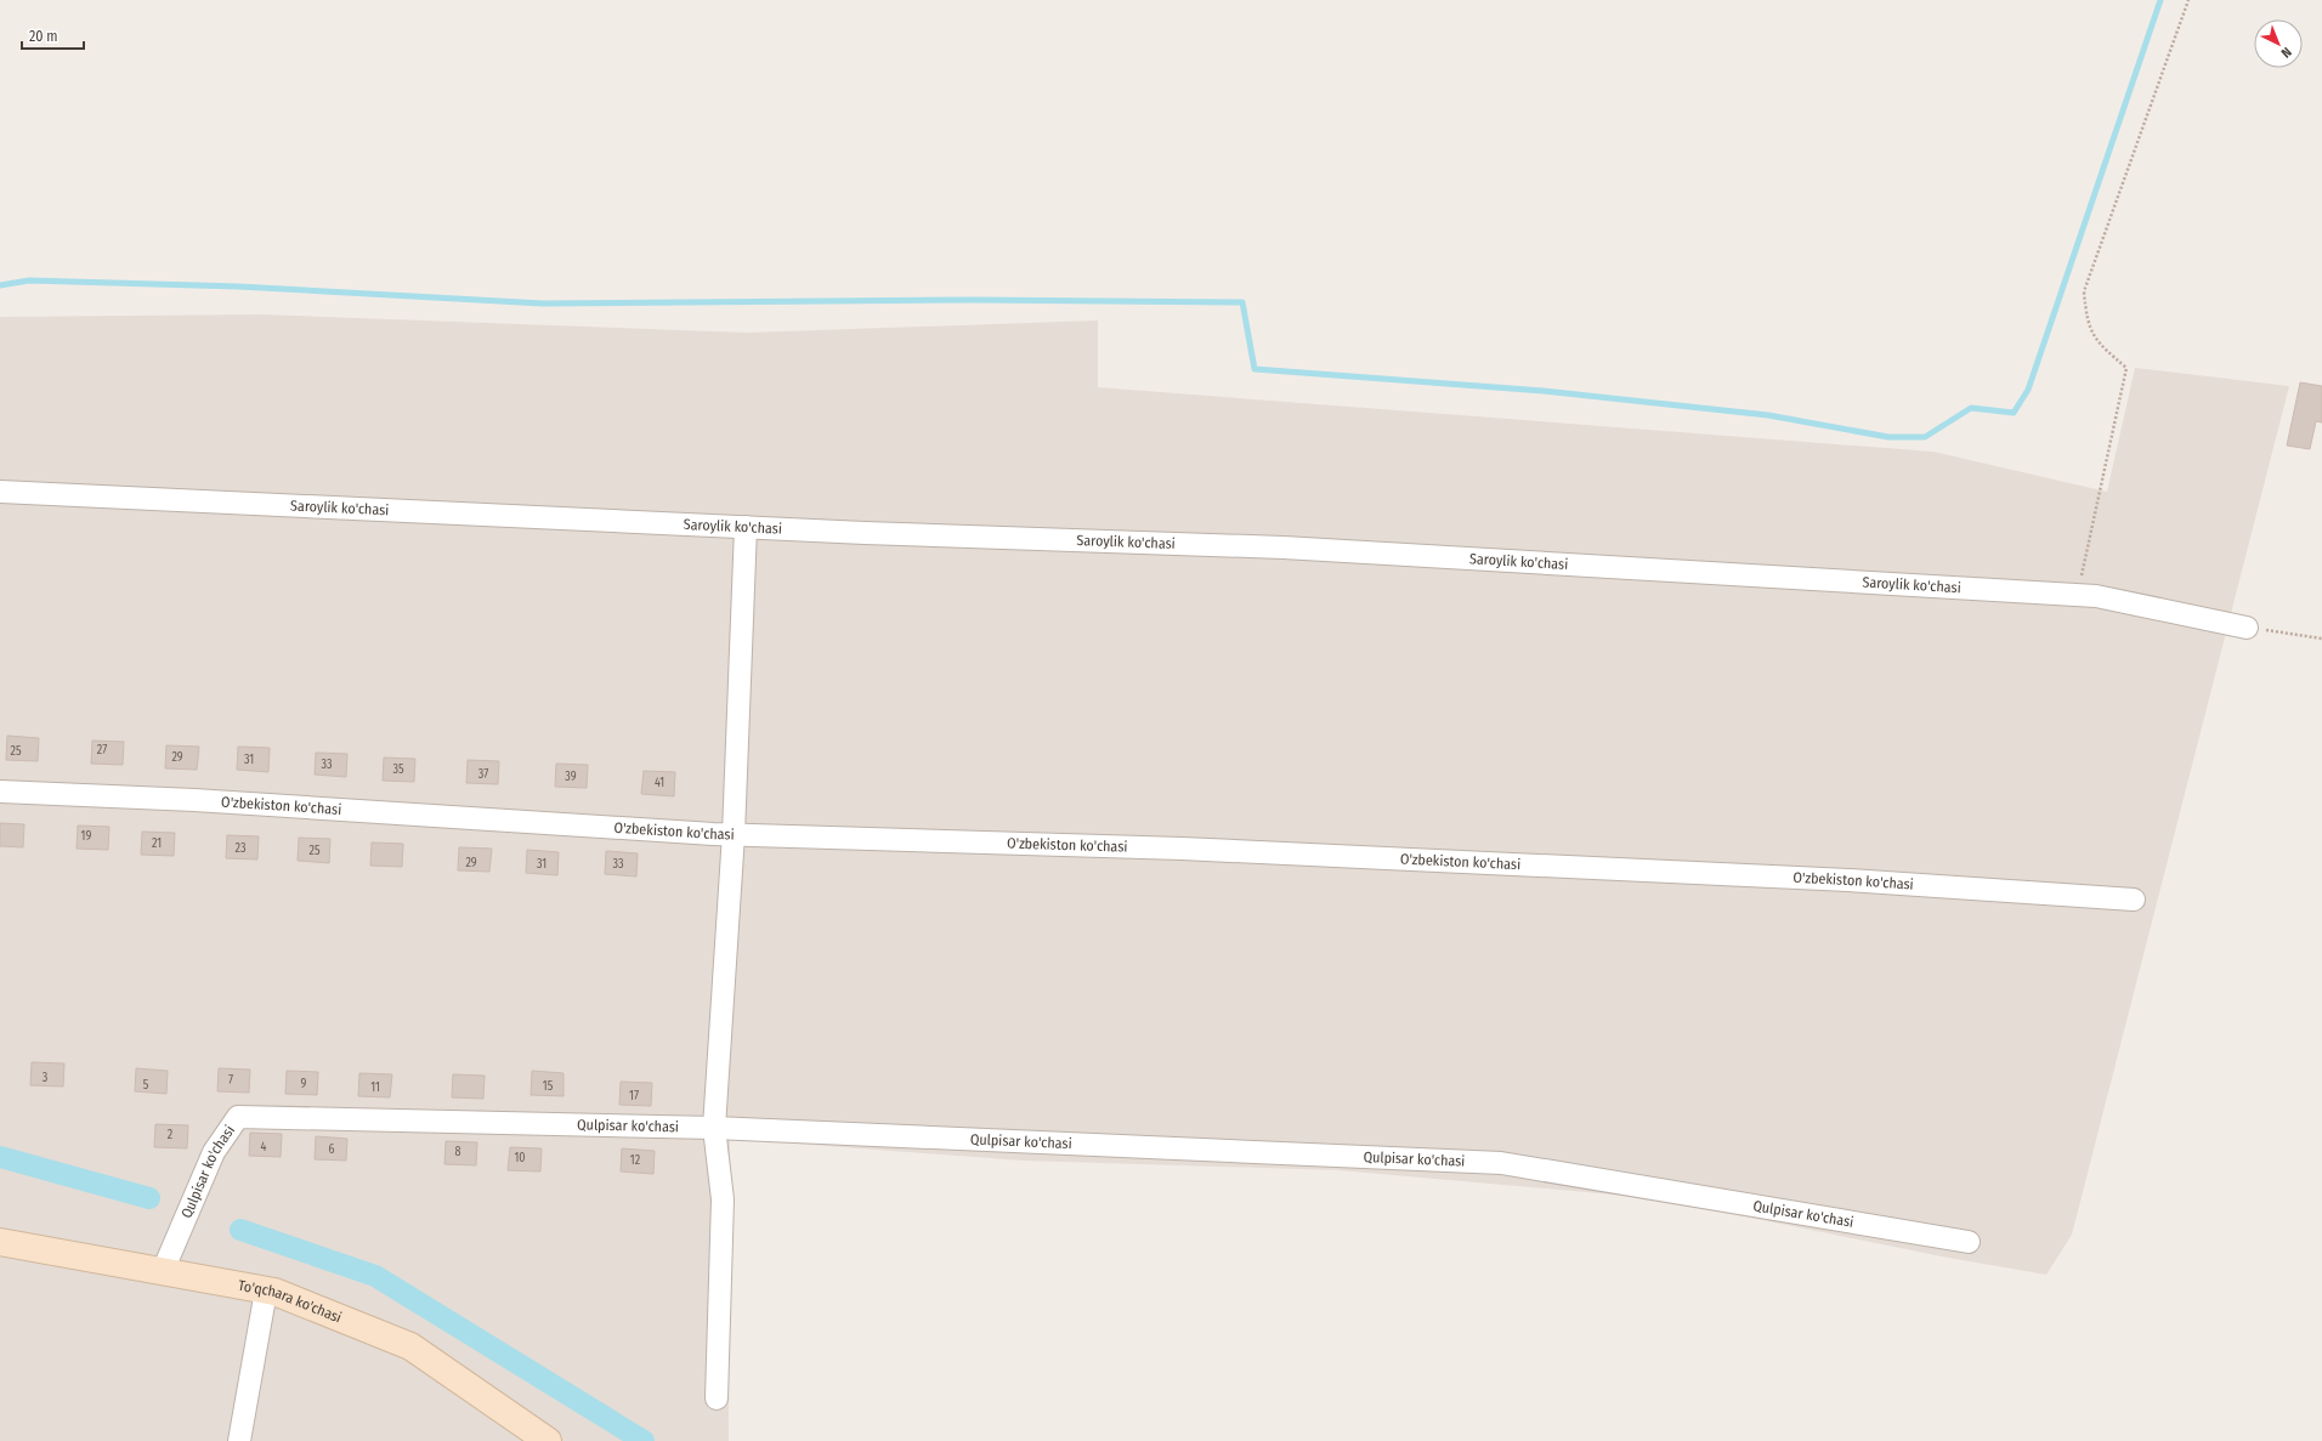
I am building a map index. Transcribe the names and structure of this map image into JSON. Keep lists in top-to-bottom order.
{
  "streets": {
    "street": [
      "Saroylik ko'chasi",
      "O'zbekiston ko'chasi",
      "Qulpisar ko'chasi",
      "To'qchara ko'chasi"
    ]
  },
  "crossings": [
    ["Qulpisar ko'chasi", "To'qchara ko'chasi"]
  ],
  "house_numbers": [
    "27",
    "25",
    "29",
    "31",
    "33",
    "35",
    "37",
    "39",
    "41",
    "19",
    "21",
    "23",
    "25",
    "29",
    "31",
    "33",
    "3",
    "7",
    "9",
    "5",
    "15",
    "11",
    "17",
    "2",
    "4",
    "6",
    "8",
    "10",
    "12"
  ],
  "scale_bar": "20 m",
  "north": "bottom right"
}
